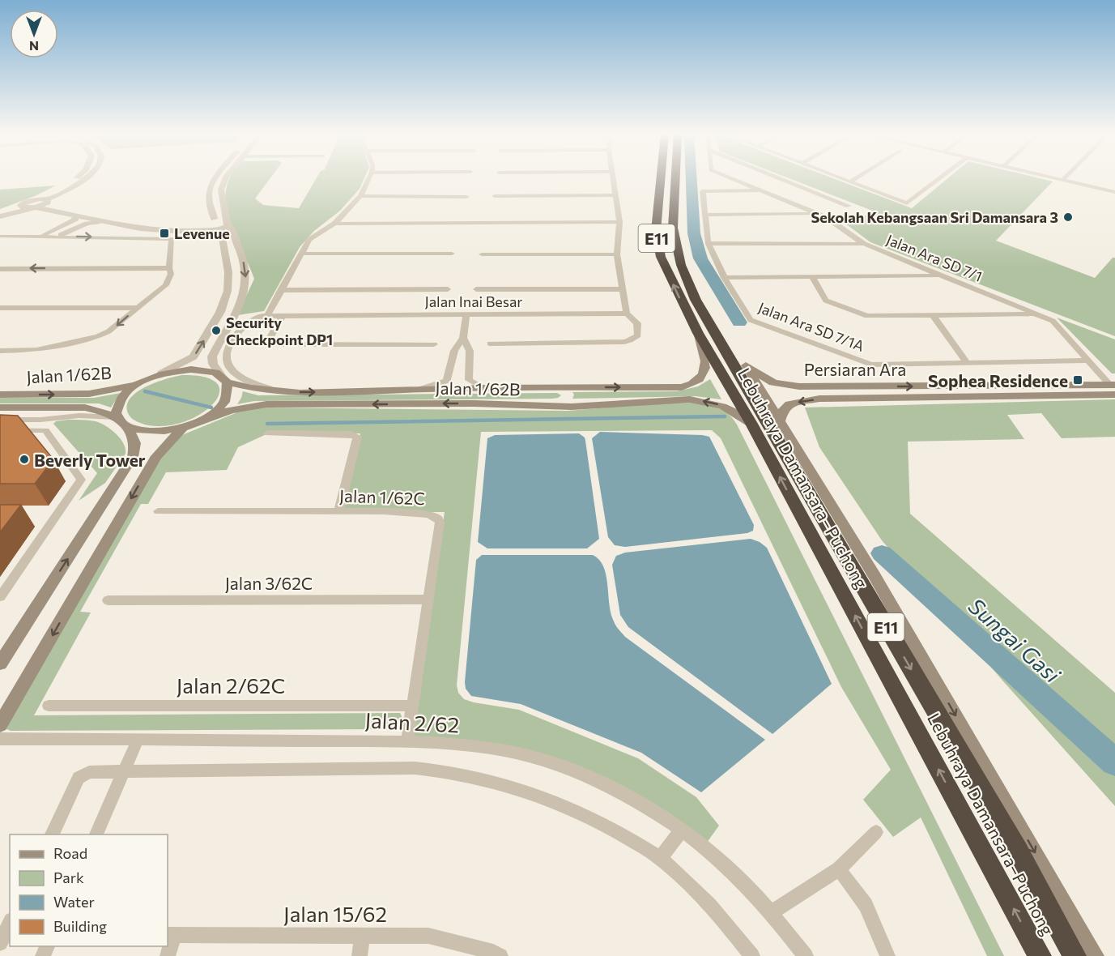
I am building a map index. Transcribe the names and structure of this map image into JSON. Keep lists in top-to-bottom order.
{
  "streets": {
    "highway": ["E11", "Lebuhraya Damansara–Puchong"],
    "main road": ["Persiaran Ara", "Jalan 1/62B"],
    "street": [
      "Jalan Ara SD 7/1",
      "Jalan Inai Besar",
      "Jalan Ara SD 7/1A",
      "Jalan 1/62C",
      "Jalan 3/62C",
      "Jalan 2/62C",
      "Jalan 2/62",
      "Jalan 15/62"
    ]
  },
  "crossings": [
    ["Jalan Ara SD 7/1", "Jalan Ara SD 7/1A"],
    ["Jalan Ara SD 7/1", "Persiaran Ara"],
    ["Jalan Inai Besar", "Jalan 1/62B"],
    ["Jalan 1/62B", "Lebuhraya Damansara–Puchong"],
    ["Jalan 1/62C", "Jalan 3/62C"],
    ["Jalan 1/62C", "Jalan 2/62C"],
    ["Jalan 1/62C", "Jalan 2/62"]
  ],
  "water": ["Sungai Gasi"],
  "places": {
    "other": ["Sekolah Kebangsaan Sri Damansara 3", "Security Checkpoint DP1", "Beverly Tower"],
    "transit": ["Levenue", "Sophea Residence"]
  },
  "legend": [
    "Road",
    "Park",
    "Water",
    "Building"
  ],
  "north": "bottom"
}
